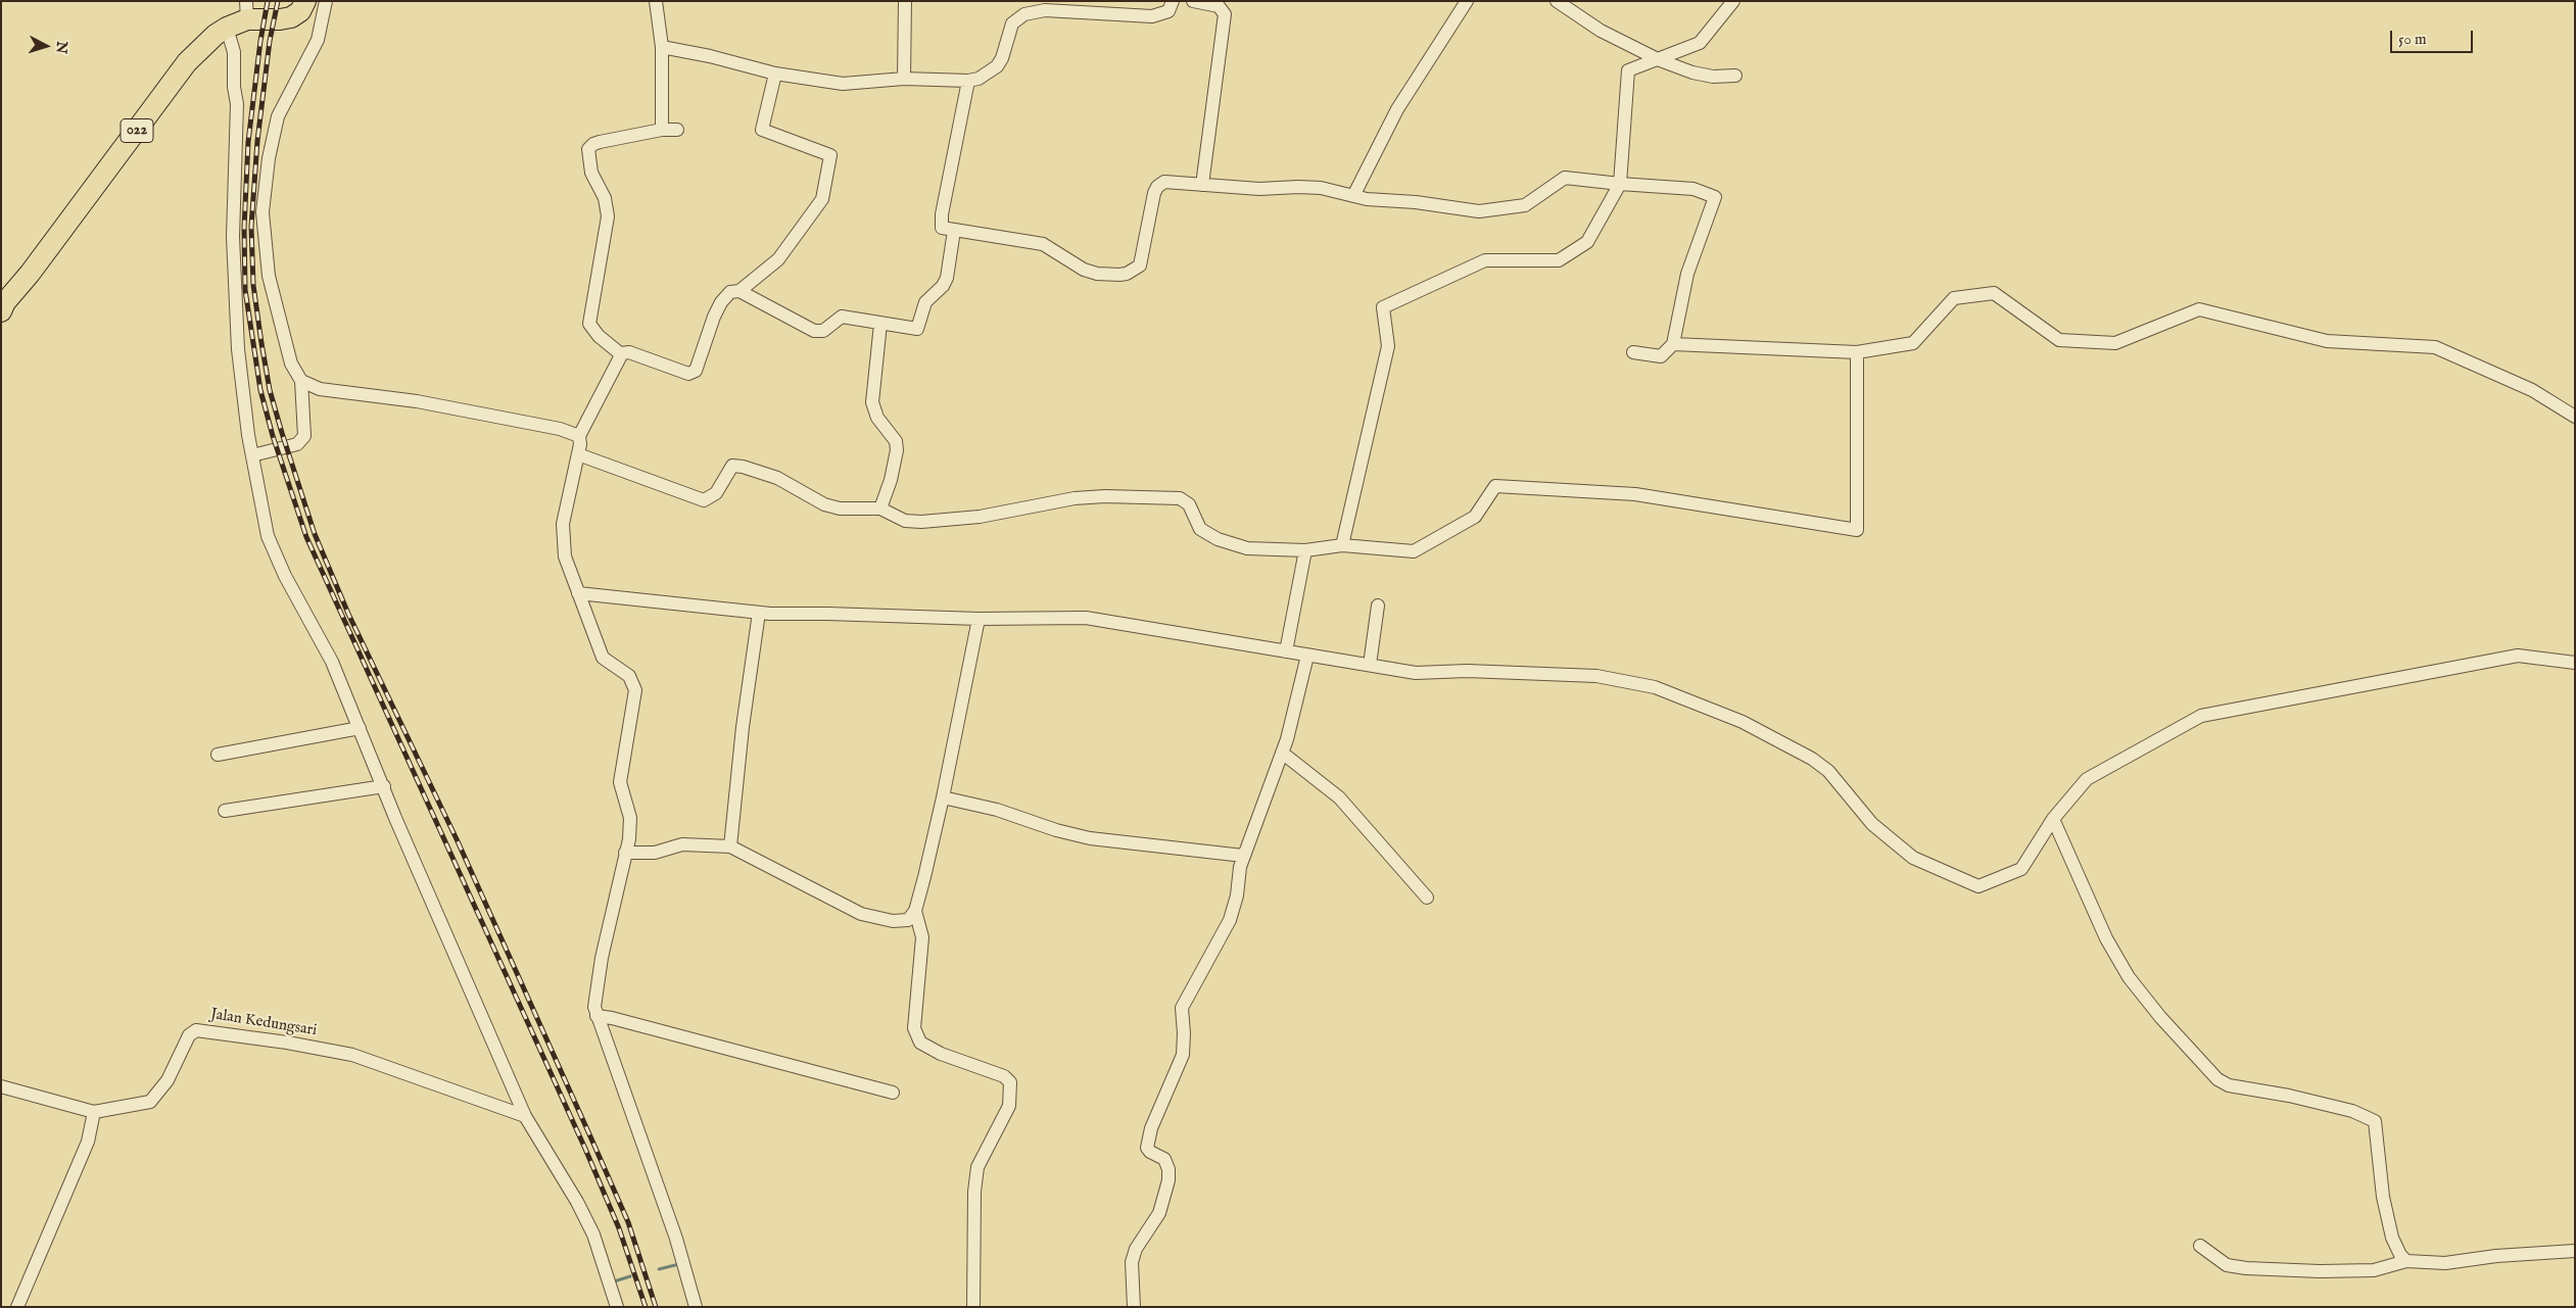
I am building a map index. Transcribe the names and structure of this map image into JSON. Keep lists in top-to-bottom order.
{
  "streets": {
    "main road": ["022"],
    "street": ["Jalan Kedungsari"]
  },
  "scale_bar": "50 m",
  "north": "right"
}
